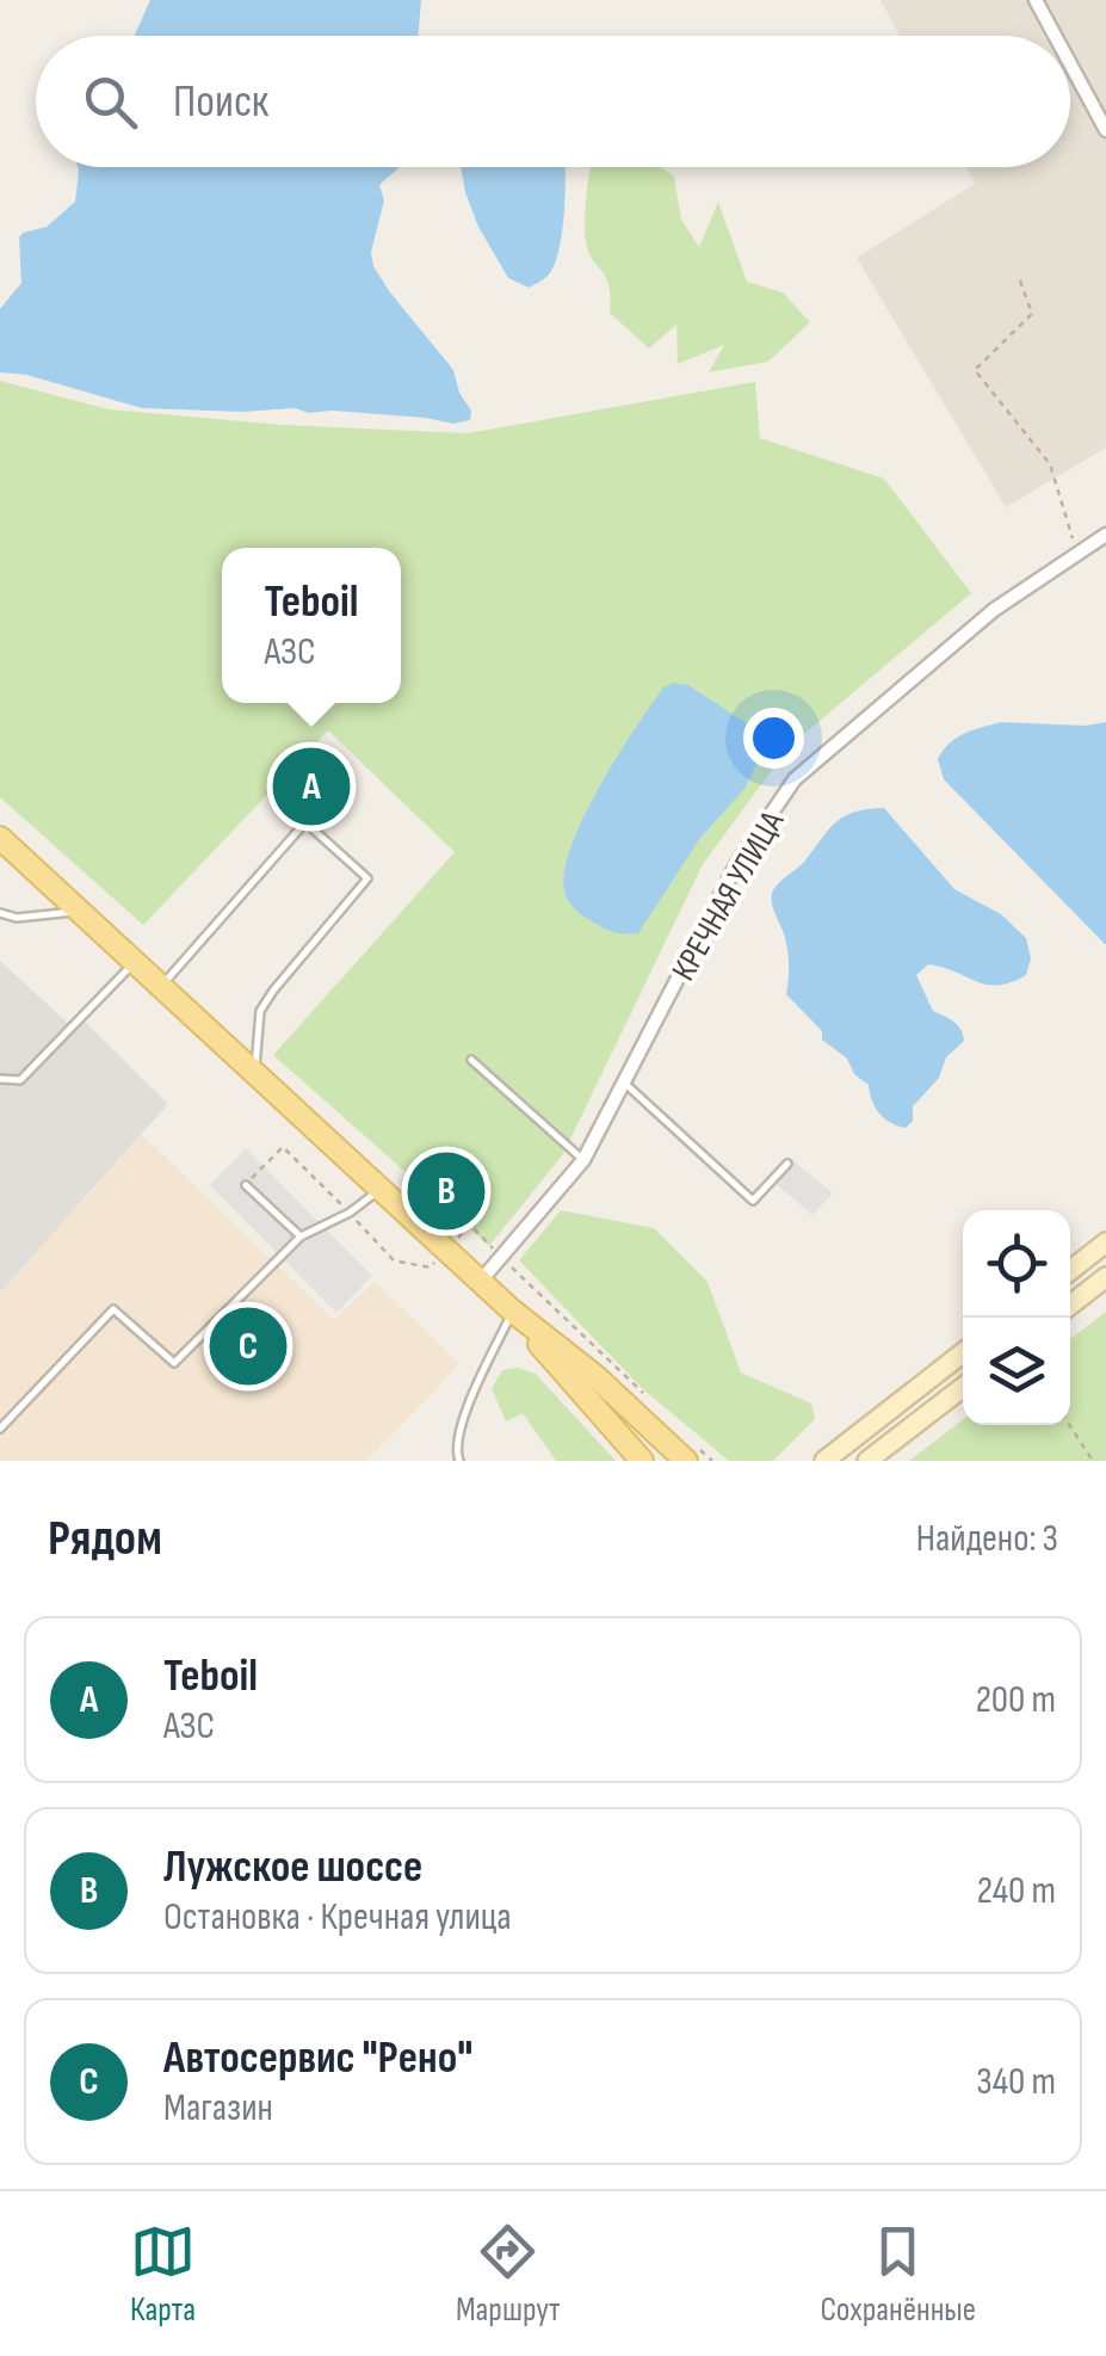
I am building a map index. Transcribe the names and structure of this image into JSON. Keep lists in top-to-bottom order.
{
  "streets": {
    "street": ["КРЕЧНАЯ УЛИЦА"]
  },
  "page": {
    "search": "Поиск",
    "popup": ["Teboil", "АЗС"],
    "pins": ["A", "B", "C"],
    "heading": ["Рядом", "Найдено: 3"],
    "list": [
      {
        "mark": "A",
        "name": "Teboil",
        "note": "АЗС",
        "value": "200 m"
      },
      {
        "mark": "B",
        "name": "Лужское шоссе",
        "note": "Остановка · Кречная улица",
        "value": "240 m"
      },
      {
        "mark": "C",
        "name": "Автосервис \"Рено\"",
        "note": "Магазин",
        "value": "340 m"
      }
    ],
    "nav": ["Карта", "Маршрут", "Сохранённые"]
  }
}
